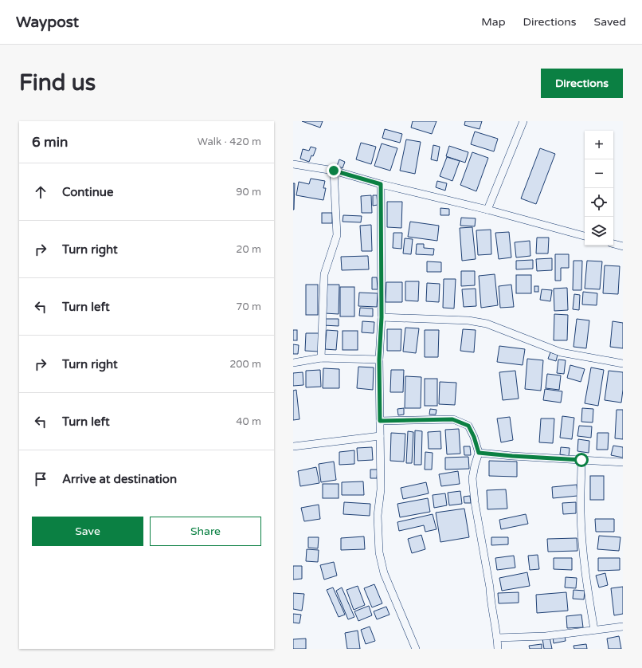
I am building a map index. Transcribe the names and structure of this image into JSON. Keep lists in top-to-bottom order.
{
  "page": {
    "header": "Waypost",
    "nav": ["Map", "Directions", "Saved"],
    "buttons": [
      "Directions",
      ["Save", "Share"]
    ],
    "title": "Find us",
    "heading": ["6 min", "Walk · 420 m"],
    "map_buttons": ["+", "−"],
    "list": [
      ["Continue", "90 m"],
      ["Turn right", "20 m"],
      ["Turn left", "70 m"],
      ["Turn right", "200 m"],
      ["Turn left", "40 m"],
      "Arrive at destination"
    ]
  }
}
